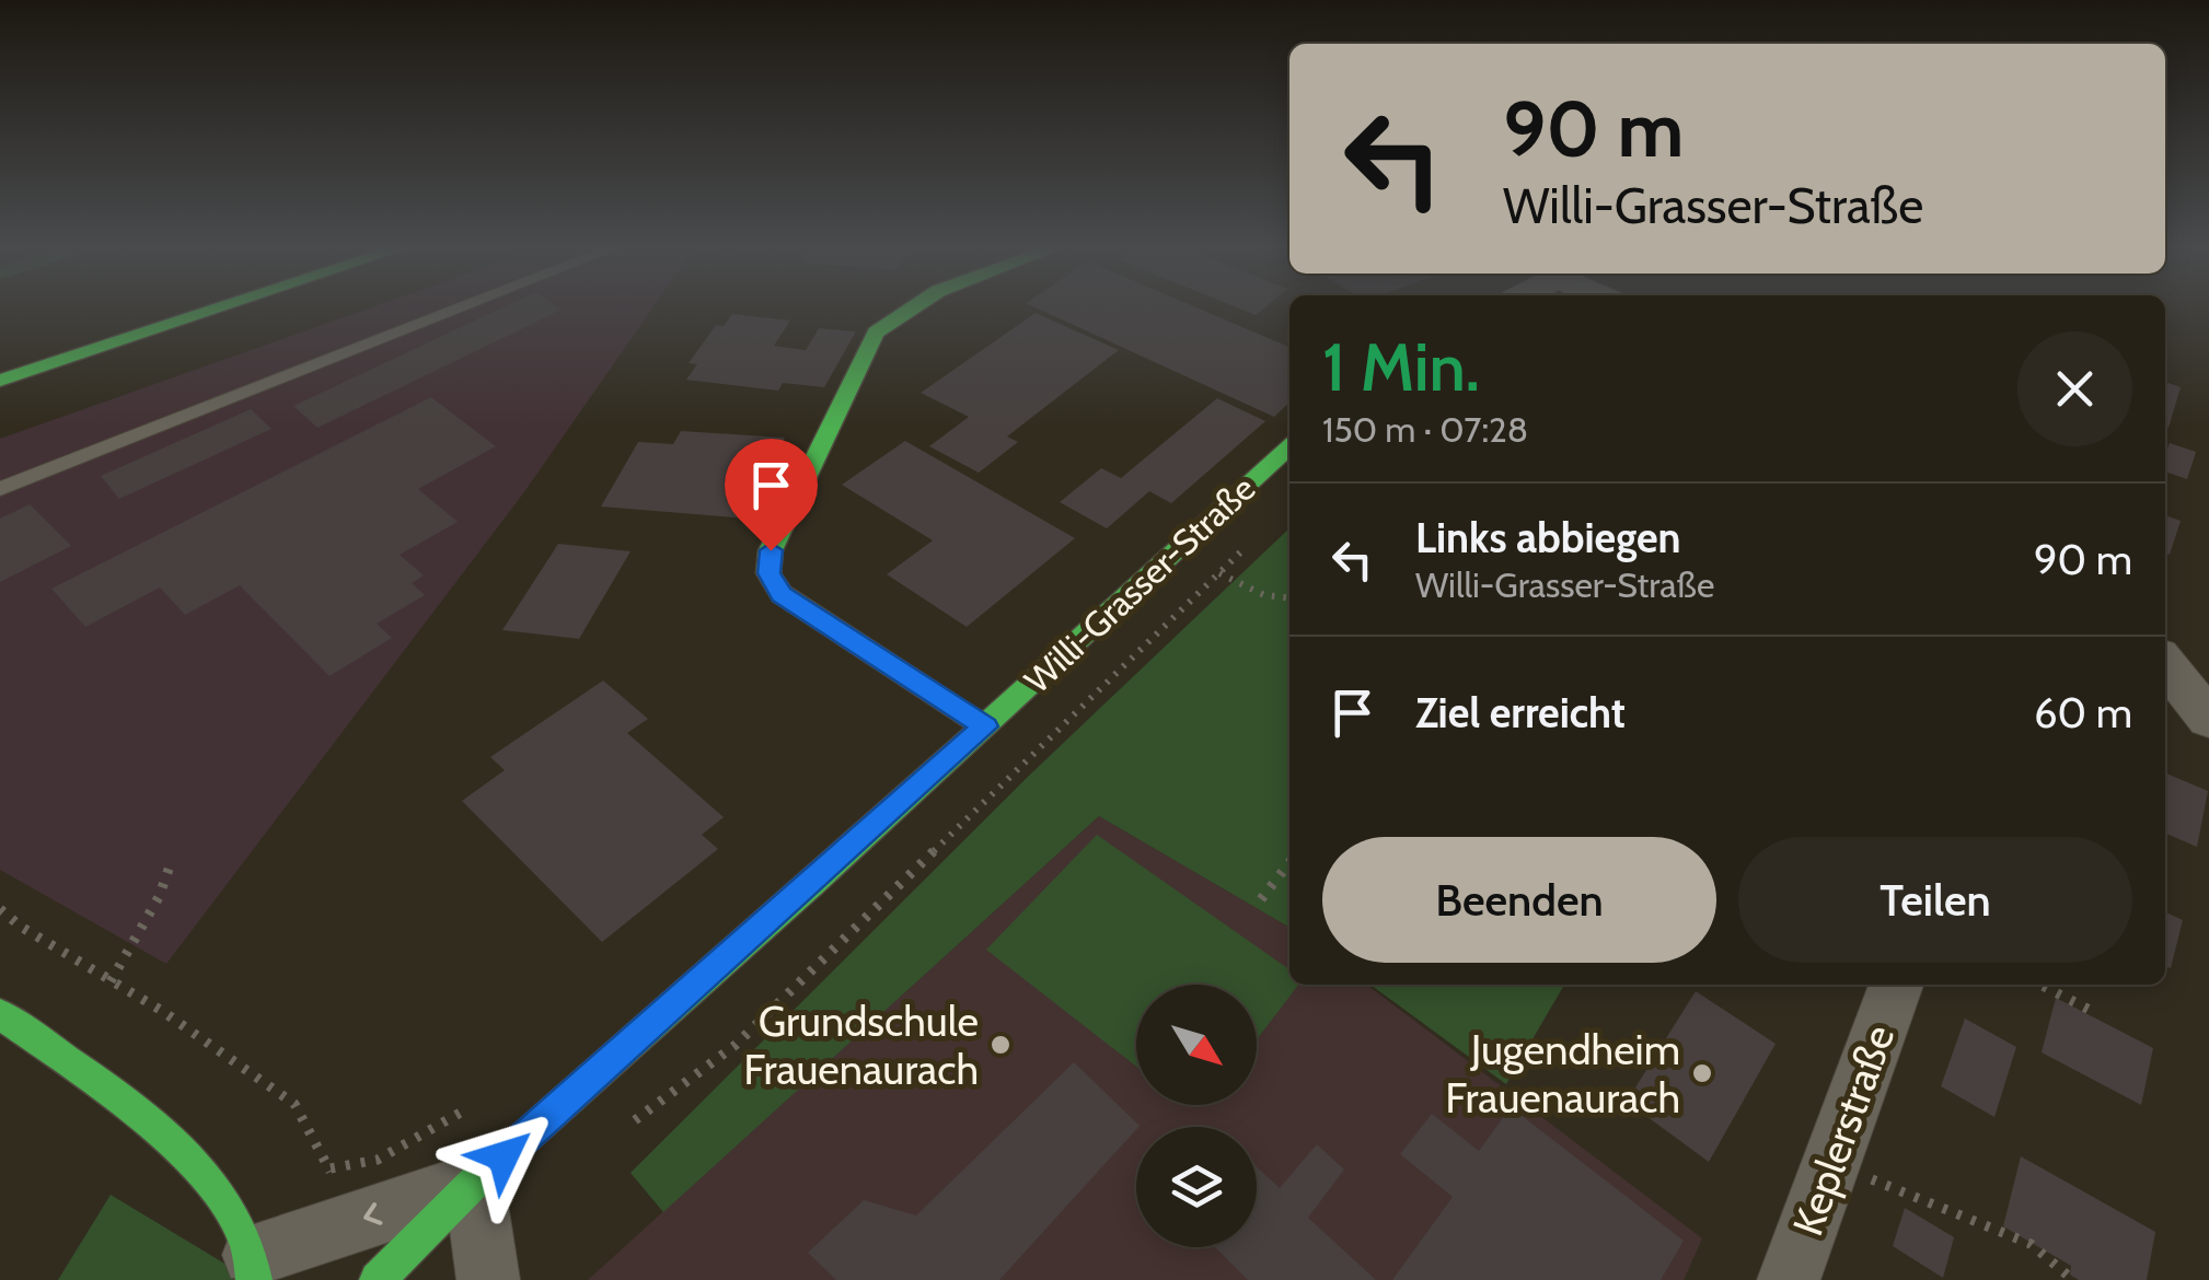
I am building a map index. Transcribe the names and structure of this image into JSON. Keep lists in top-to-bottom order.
{
  "streets": {
    "main road": ["Willi-Grasser-Straße"],
    "street": ["Keplerstraße"]
  },
  "places": ["Grundschule Frauenaurach", "Jugendheim Frauenaurach"],
  "north": "bottom right",
  "page": {
    "turn": ["90 m", "Willi-Grasser-Straße"],
    "heading": ["1 Min.", "150 m · 07:28"],
    "list": [
      {
        "name": "Links abbiegen",
        "note": "Willi-Grasser-Straße",
        "value": "90 m"
      },
      {
        "name": "Ziel erreicht",
        "value": "60 m"
      }
    ],
    "buttons": ["Beenden", "Teilen"]
  }
}
